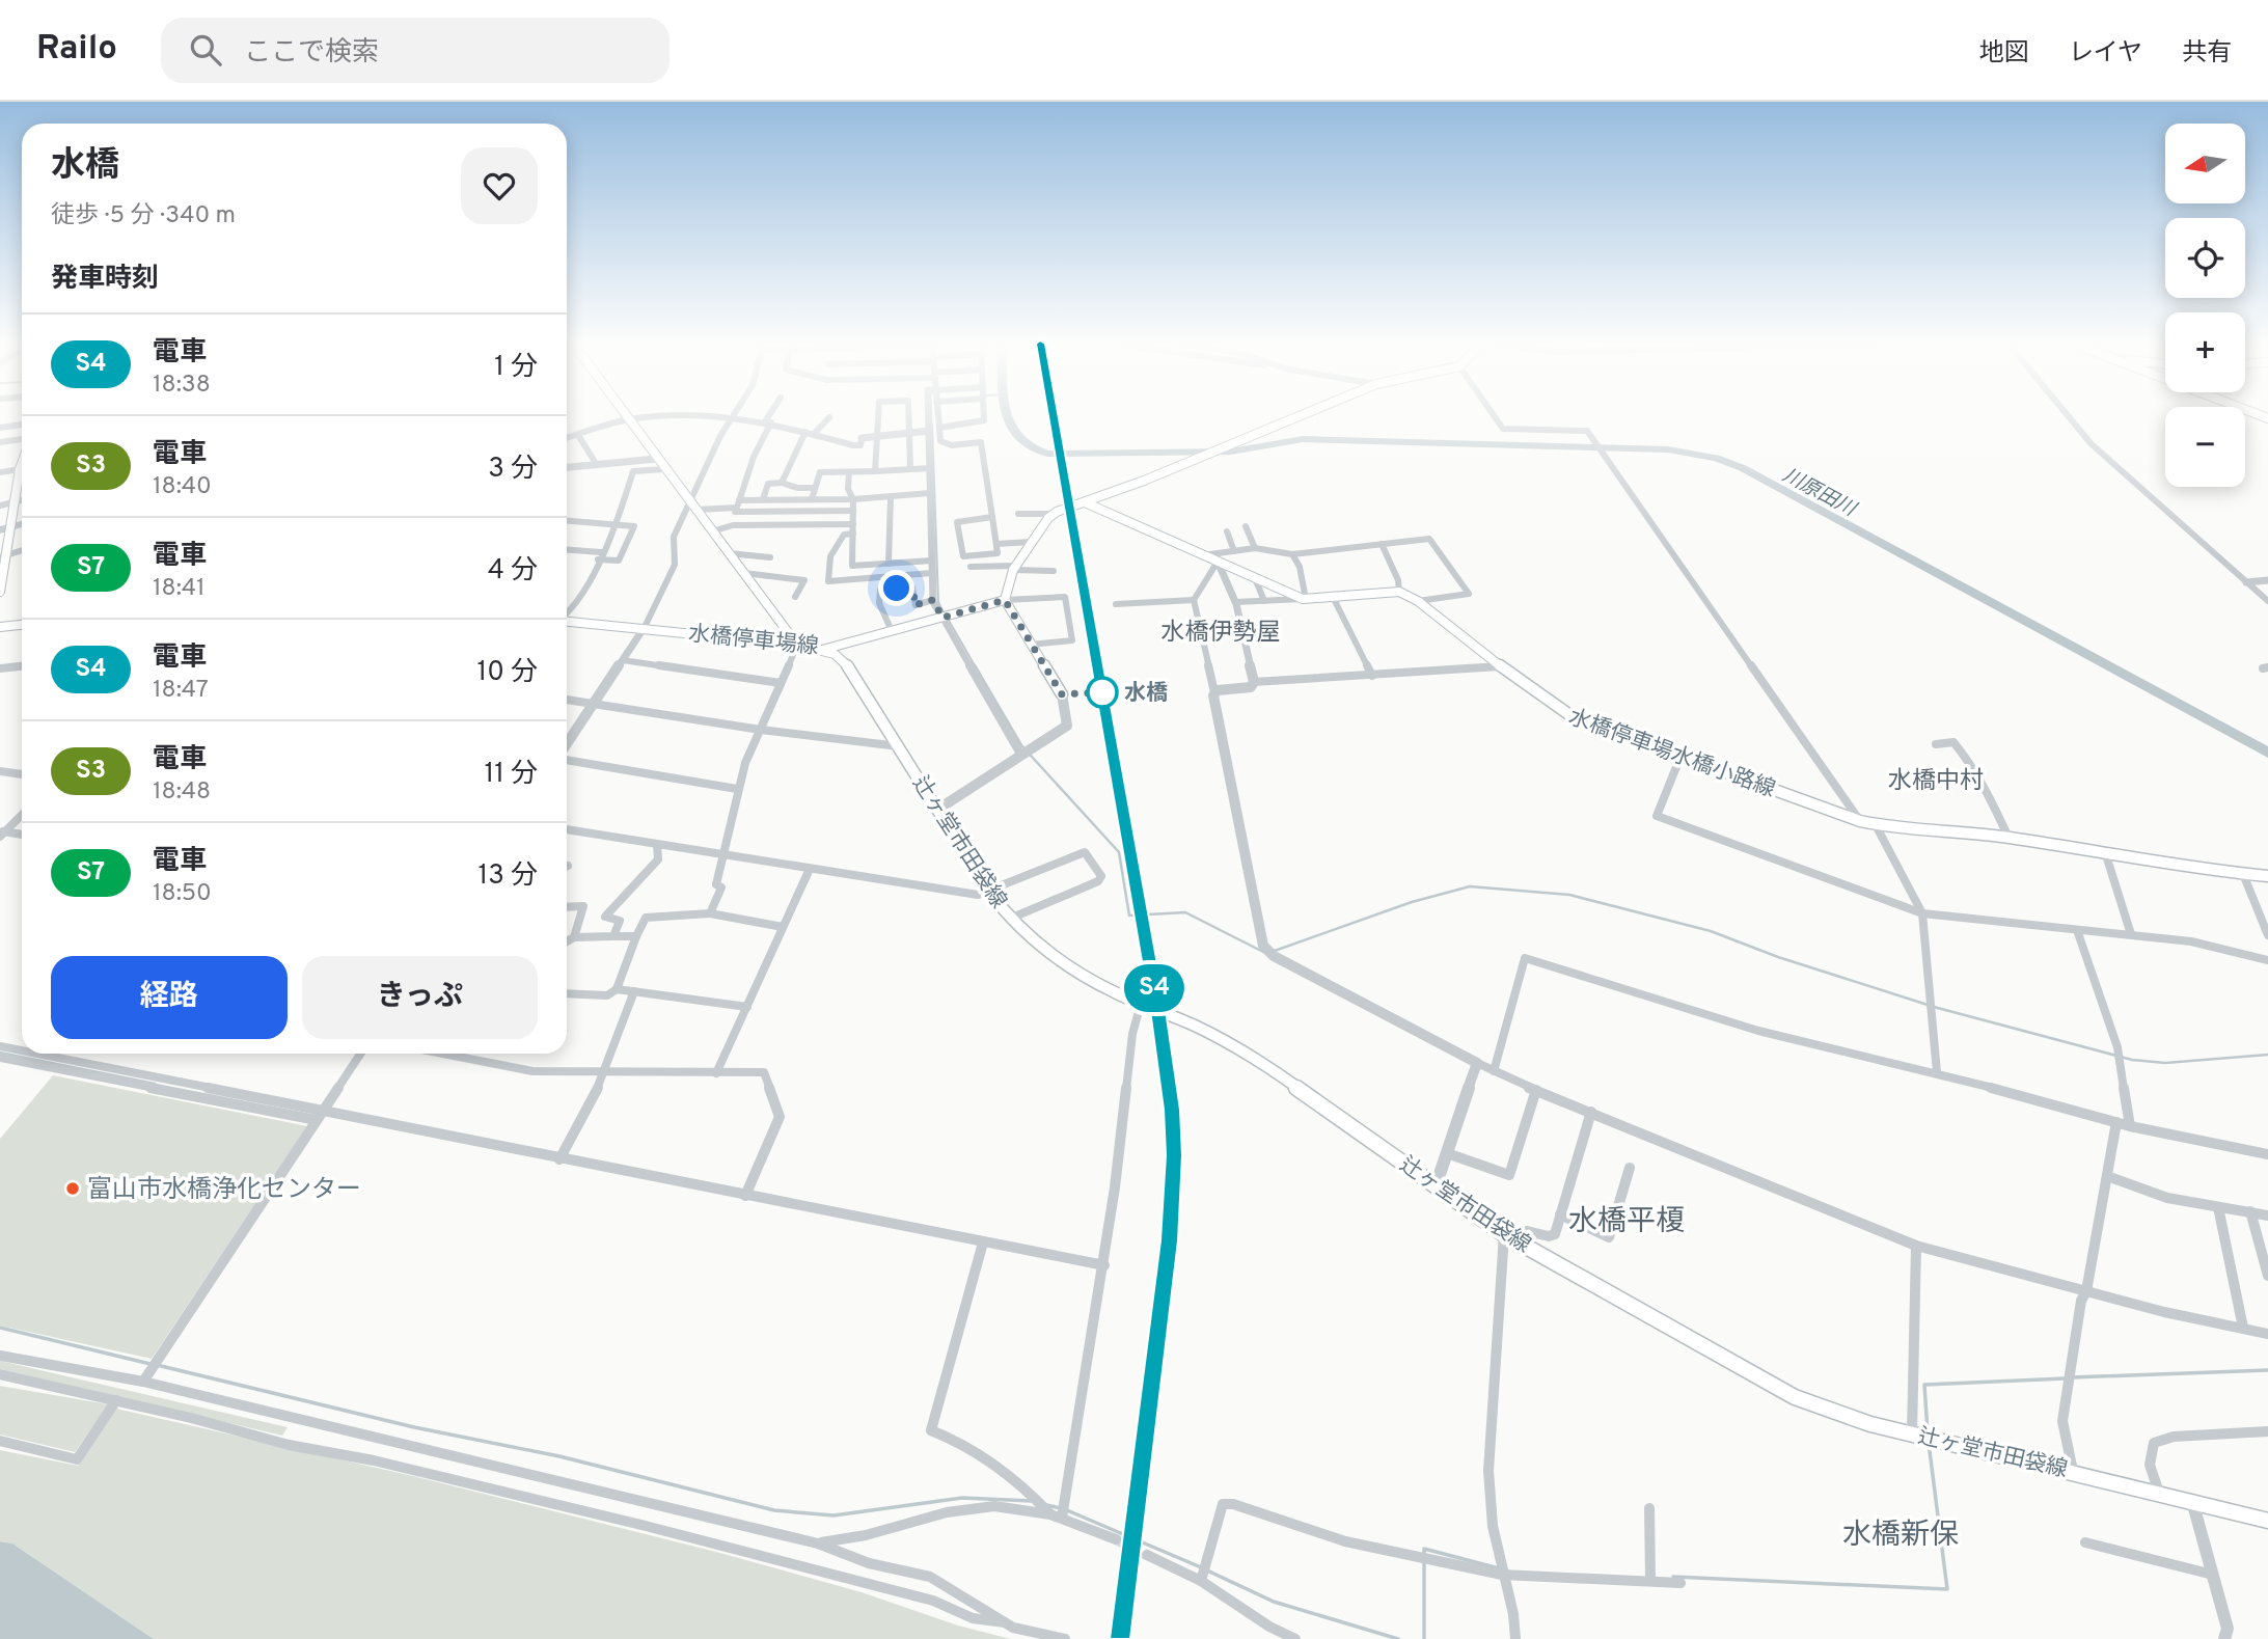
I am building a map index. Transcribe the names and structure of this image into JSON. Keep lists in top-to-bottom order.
{
  "streets": {
    "main road": ["水橋停車場線", "水橋停車場水橋小路線", "辻ヶ堂市田袋線"]
  },
  "crossings": [
    ["水橋停車場線", "辻ヶ堂市田袋線"]
  ],
  "districts": [
    "水橋伊勢屋",
    "水橋中村",
    "水橋平榎",
    "水橋新保"
  ],
  "water": ["川原田川"],
  "places": ["水橋", "富山市水橋浄化センター"],
  "north": "left",
  "page": {
    "header": "Railo",
    "search": "ここで検索",
    "nav": ["地図", "レイヤ", "共有"],
    "on_map": "S4",
    "map_buttons": ["+", "−"],
    "heading": [
      ["水橋", "徒歩 · 5 分 · 340 m"],
      "発車時刻"
    ],
    "list": [
      {
        "mark": "S4",
        "name": "電車",
        "note": "18:38",
        "value": "1 分"
      },
      {
        "mark": "S3",
        "name": "電車",
        "note": "18:40",
        "value": "3 分"
      },
      {
        "mark": "S7",
        "name": "電車",
        "note": "18:41",
        "value": "4 分"
      },
      {
        "mark": "S4",
        "name": "電車",
        "note": "18:47",
        "value": "10 分"
      },
      {
        "mark": "S3",
        "name": "電車",
        "note": "18:48",
        "value": "11 分"
      },
      {
        "mark": "S7",
        "name": "電車",
        "note": "18:50",
        "value": "13 分"
      }
    ],
    "buttons": ["経路", "きっぷ"]
  }
}
